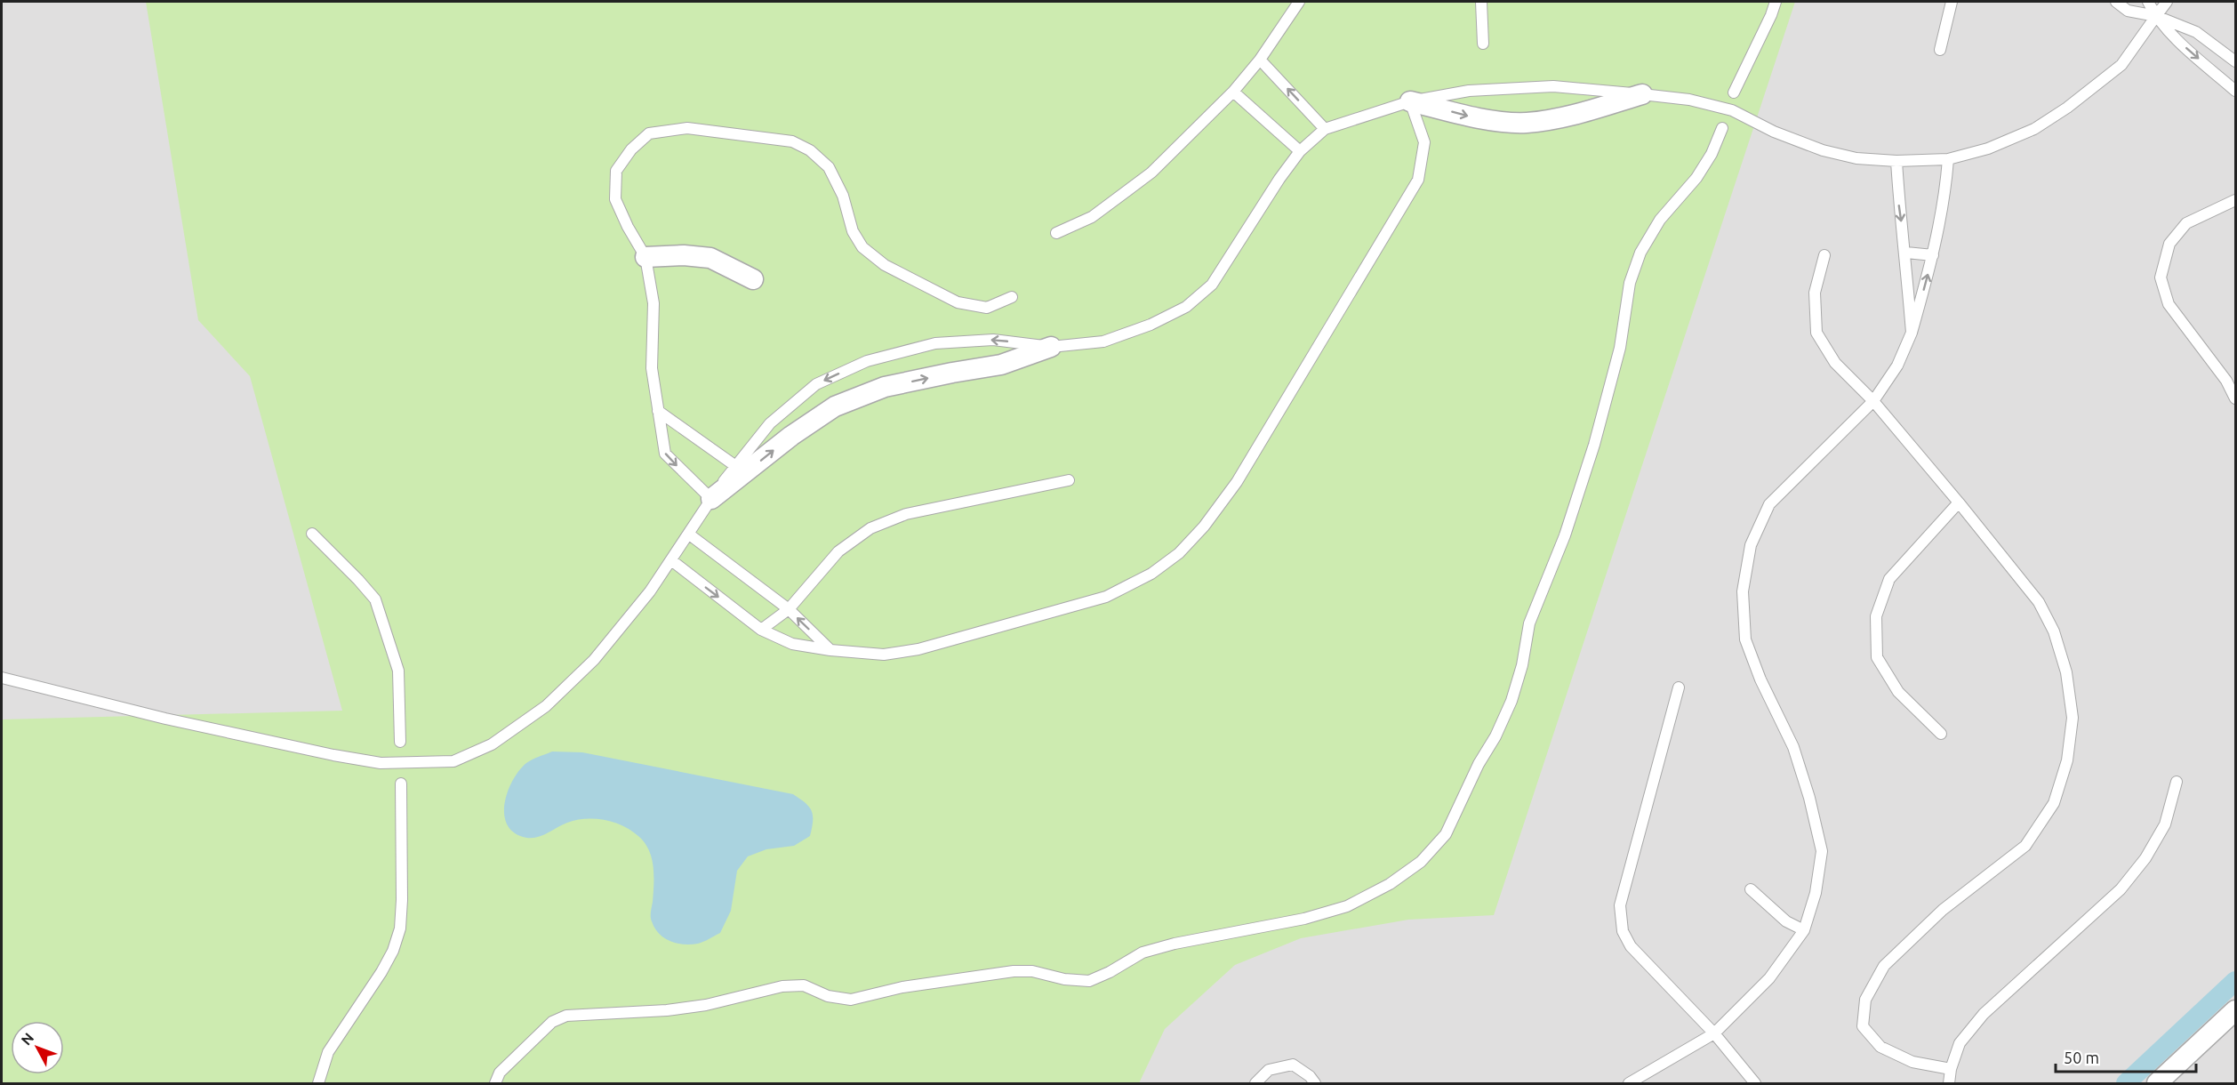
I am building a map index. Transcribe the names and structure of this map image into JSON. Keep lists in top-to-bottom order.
{
  "scale_bar": "50 m",
  "north": "top left"
}
